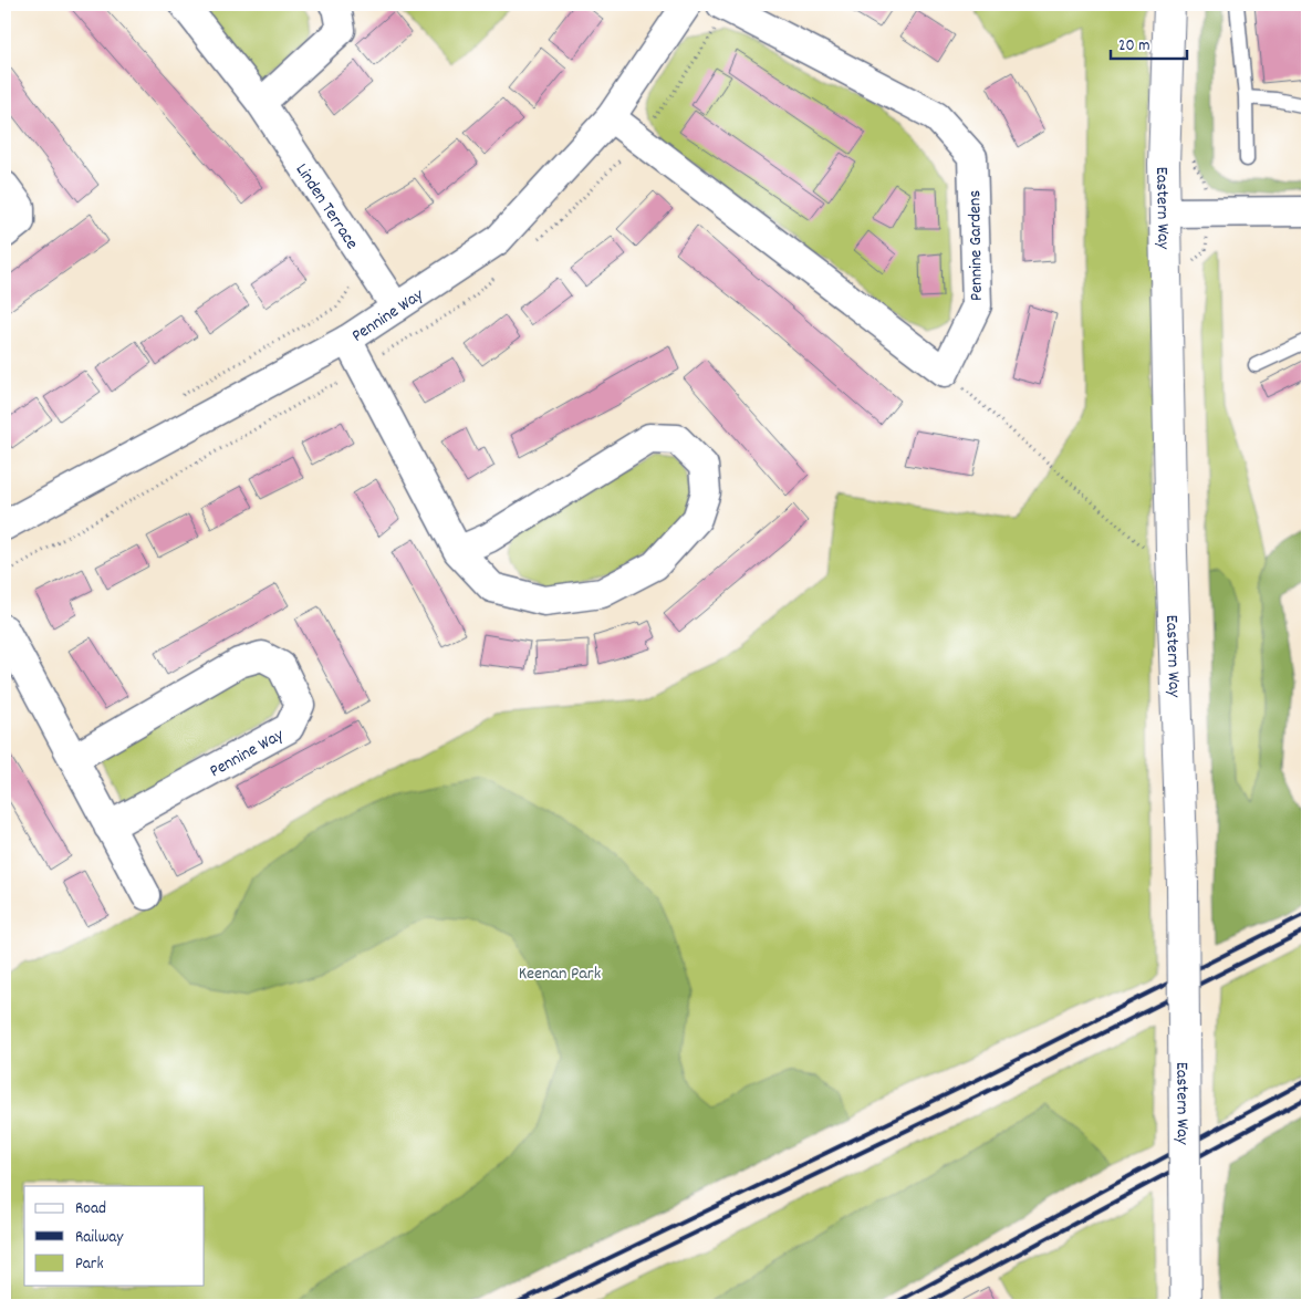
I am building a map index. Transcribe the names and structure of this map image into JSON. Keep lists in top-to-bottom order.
{
  "streets": {
    "street": [
      "Linden Terrace",
      "Eastern Way",
      "Pennine Gardens",
      "Pennine Way"
    ]
  },
  "crossings": [
    ["Linden Terrace", "Pennine Way"]
  ],
  "parks": ["Keenan Park"],
  "legend": ["Road", "Railway", "Park"],
  "scale_bar": "20 m"
}
